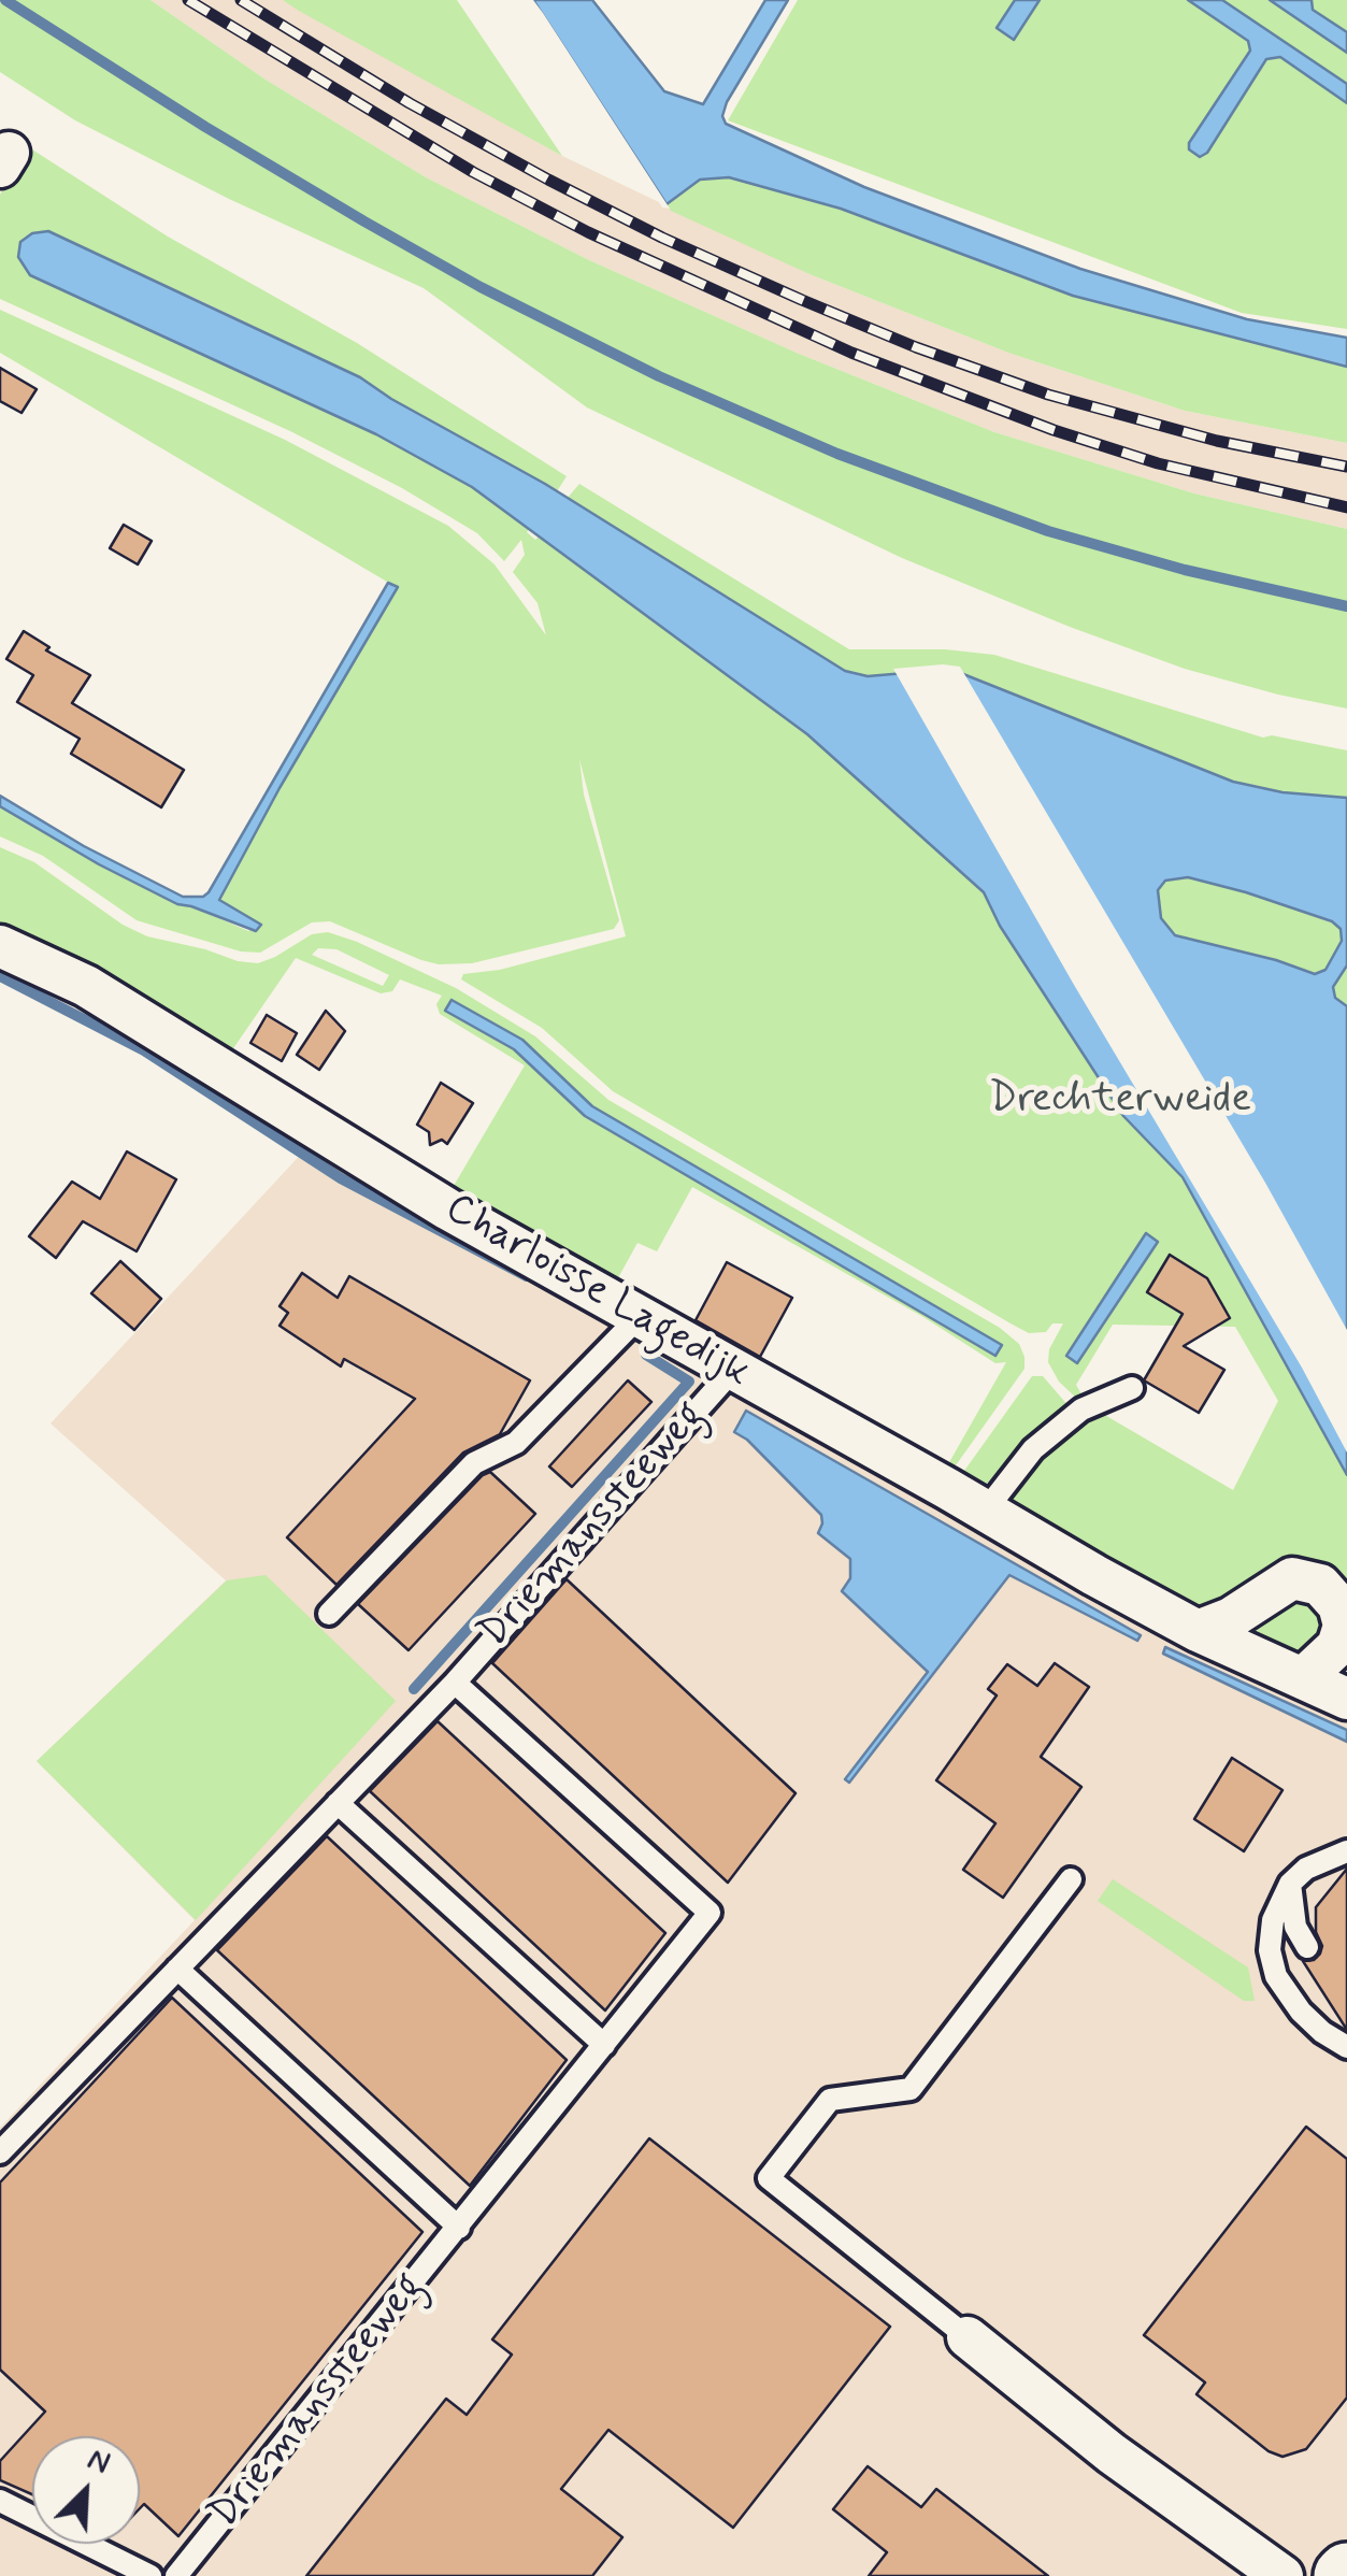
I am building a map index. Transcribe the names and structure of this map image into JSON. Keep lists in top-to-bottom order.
{
  "streets": {
    "street": ["Charloisse Lagedijk"],
    "lane": ["Driemanssteeweg"]
  },
  "crossings": [
    ["Charloisse Lagedijk", "Driemanssteeweg"]
  ],
  "parks": ["Drechterweide"],
  "north": "top right"
}
